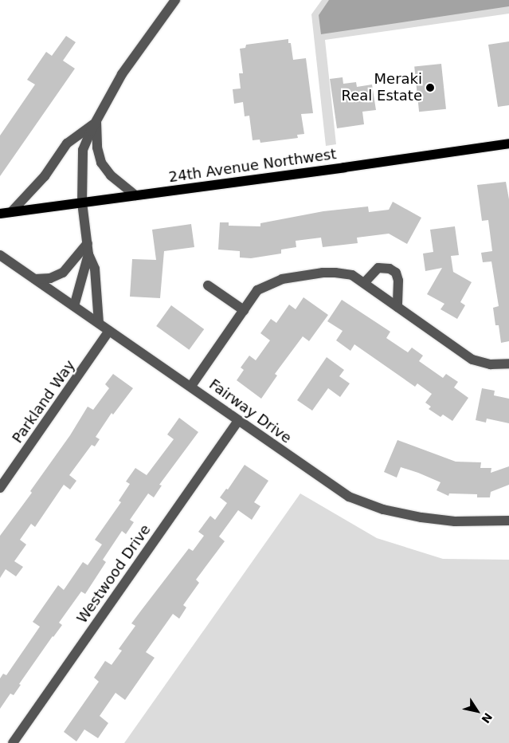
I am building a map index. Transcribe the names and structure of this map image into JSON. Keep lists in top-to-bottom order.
{
  "streets": {
    "main road": ["24th Avenue Northwest"],
    "street": ["Parkland Way", "Fairway Drive", "Westwood Drive"]
  },
  "crossings": [
    ["Parkland Way", "Fairway Drive"],
    ["Fairway Drive", "Westwood Drive"]
  ],
  "places": ["Meraki Real Estate"],
  "north": "bottom right"
}
